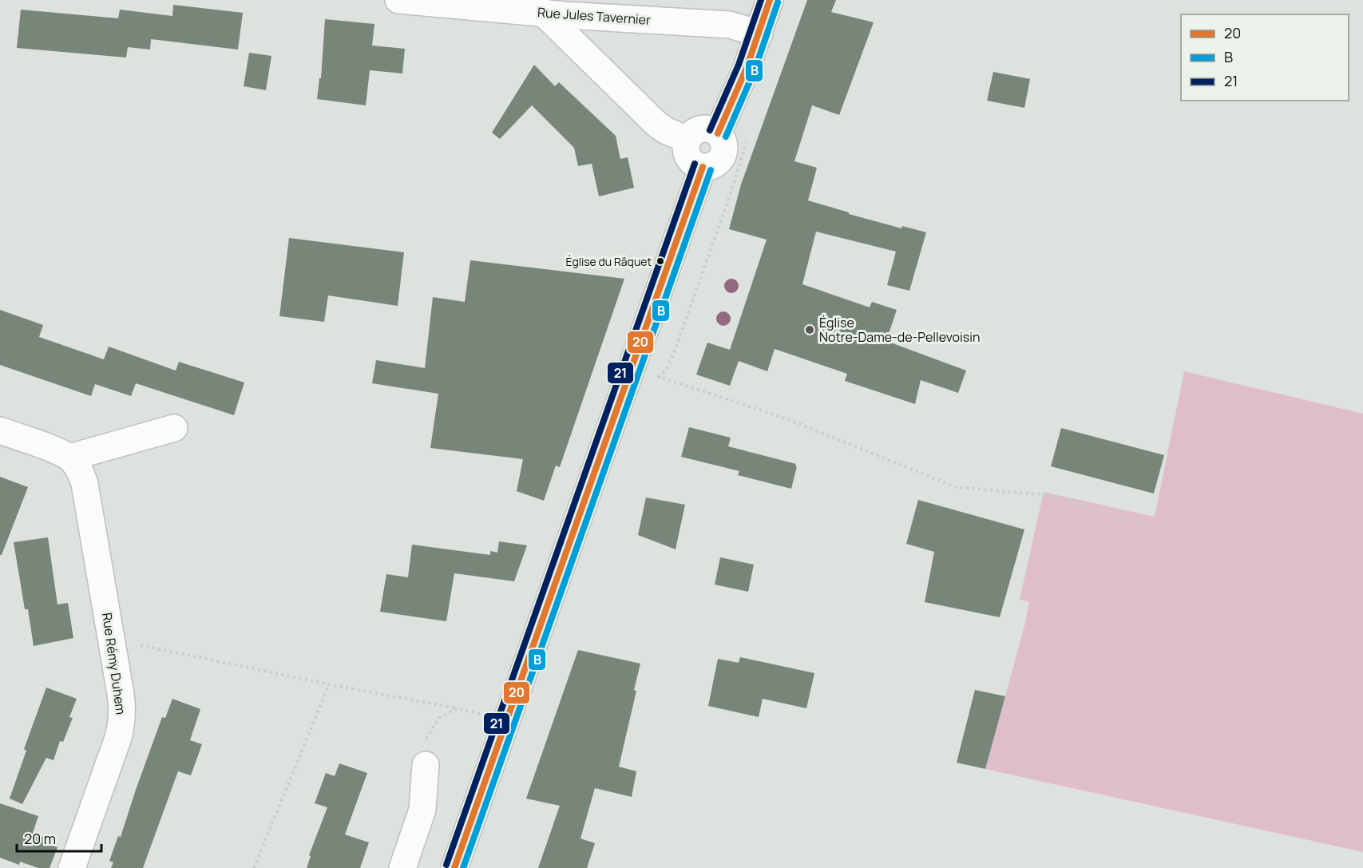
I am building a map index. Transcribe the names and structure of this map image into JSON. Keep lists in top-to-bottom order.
{
  "streets": {
    "street": ["Rue Jules Tavernier", "Rue Rémy Duhem"]
  },
  "places": ["Église du Râquet", "Église Notre-Dame-de-Pellevoisin"],
  "lines": ["transit line 20", "transit line 21", "transit line B"],
  "legend": ["20", "B", "21"],
  "scale_bar": "20 m"
}
